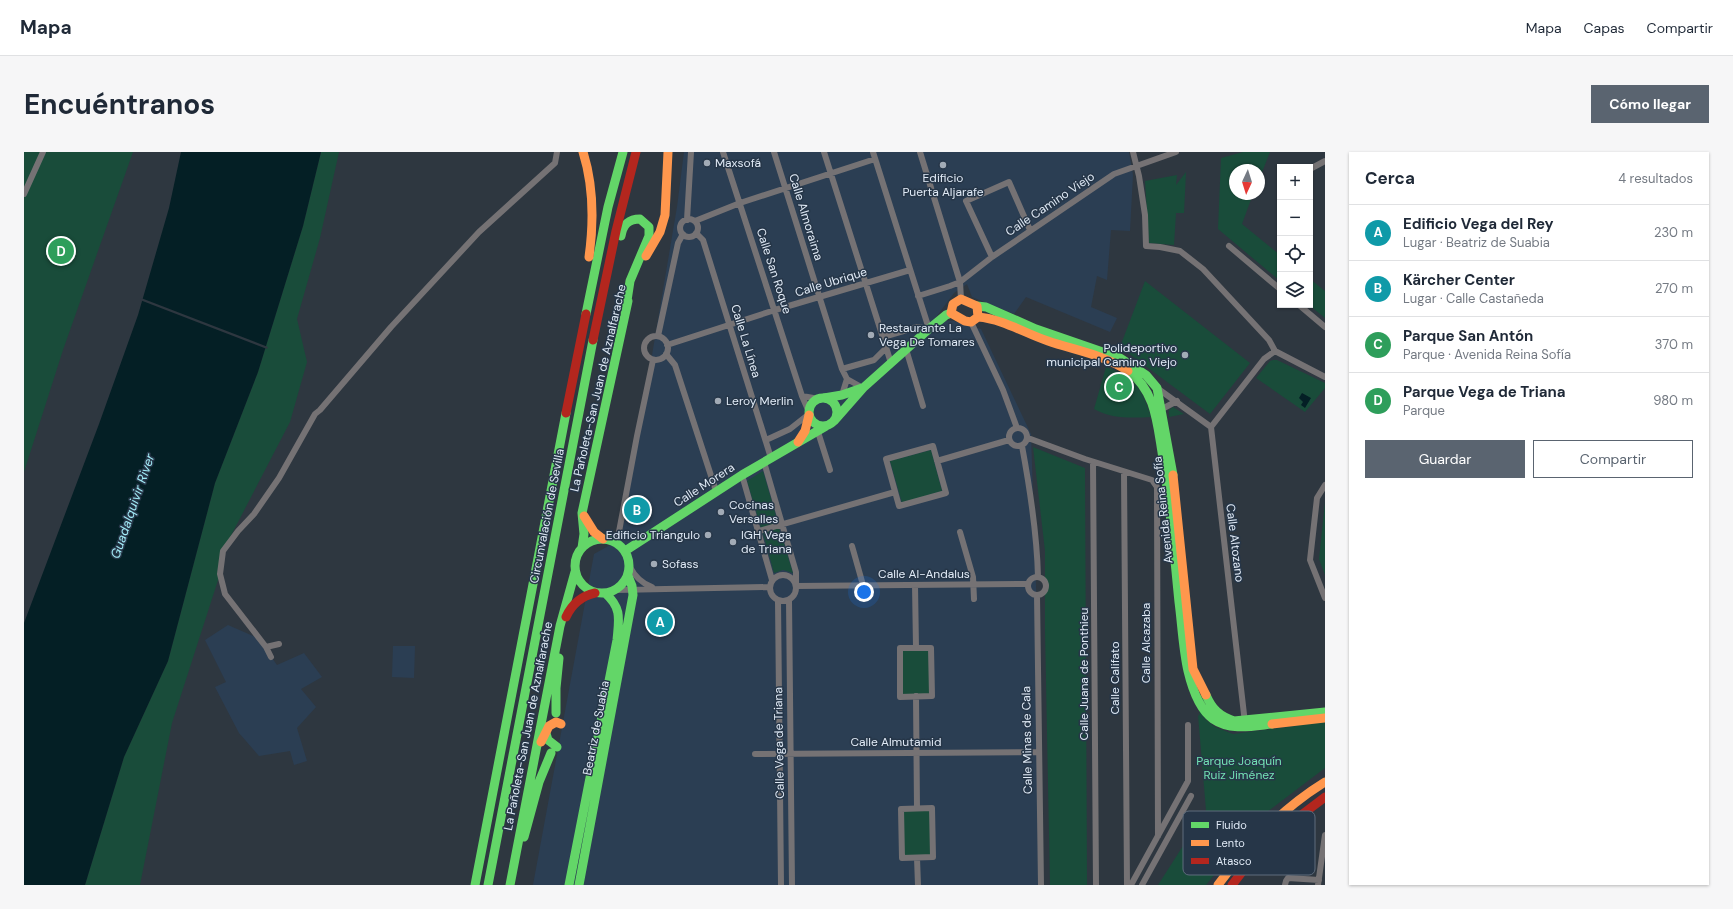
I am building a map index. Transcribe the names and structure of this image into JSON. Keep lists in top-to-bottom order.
{
  "streets": {
    "main road": [
      "La Pañoleta-San Juan de Aznalfarache",
      "Calle Morera",
      "Avenida Reina Sofía",
      "Circunvalación de Sevilla",
      "Beatriz de Suabia"
    ],
    "street": [
      "Calle Camino Viejo",
      "Calle Almoraima",
      "Calle San Roque",
      "Calle Ubrique",
      "Calle La Línea",
      "Calle Altozano",
      "Calle Al-Andalus",
      "Calle Alcazaba",
      "Calle Juana de Ponthieu",
      "Calle Califato",
      "Calle Minas de Cala",
      "Calle Almutamid",
      "Calle Vega de Triana"
    ]
  },
  "crossings": [
    ["Calle Almoraima", "Calle Ubrique"],
    ["Calle San Roque", "Calle Ubrique"],
    ["Calle San Roque", "Calle Morera"],
    ["Calle Ubrique", "Calle La Línea"],
    ["Calle La Línea", "Calle Morera"],
    ["Calle La Línea", "Calle Al-Andalus"],
    ["Calle La Línea", "Calle Vega de Triana"],
    ["La Pañoleta-San Juan de Aznalfarache", "Calle Morera"],
    ["La Pañoleta-San Juan de Aznalfarache", "Beatriz de Suabia"],
    ["Calle Morera", "Avenida Reina Sofía"],
    ["Calle Morera", "Beatriz de Suabia"],
    ["Avenida Reina Sofía", "Calle Altozano"],
    ["Calle Al-Andalus", "Calle Minas de Cala"],
    ["Calle Al-Andalus", "Calle Vega de Triana"],
    ["Calle Alcazaba", "Calle Juana de Ponthieu"],
    ["Calle Alcazaba", "Calle Califato"],
    ["Calle Minas de Cala", "Calle Almutamid"],
    ["Calle Almutamid", "Calle Vega de Triana"]
  ],
  "water": ["Guadalquivir River"],
  "parks": ["Parque Joaquín Ruiz Jiménez"],
  "places": [
    "Maxsofá",
    "Edificio Puerta Aljarafe",
    "Restaurante La Vega De Tomares",
    "Polideportivo municipal Camino Viejo",
    "Leroy Merlin",
    "Cocinas Versalles",
    "Edificio Triangulo",
    "IGH Vega de Triana",
    "Sofass"
  ],
  "legend": ["Fluido", "Lento", "Atasco"],
  "north": "bottom",
  "page": {
    "header": "Mapa",
    "nav": ["Mapa", "Capas", "Compartir"],
    "buttons": [
      "Cómo llegar",
      ["Guardar", "Compartir"]
    ],
    "title": "Encuéntranos",
    "heading": ["Cerca", "4 resultados"],
    "map_buttons": ["+", "−"],
    "list": [
      {
        "mark": "A",
        "name": "Edificio Vega del Rey",
        "note": "Lugar · Beatriz de Suabia",
        "value": "230 m"
      },
      {
        "mark": "B",
        "name": "Kärcher Center",
        "note": "Lugar · Calle Castañeda",
        "value": "270 m"
      },
      {
        "mark": "C",
        "name": "Parque San Antón",
        "note": "Parque · Avenida Reina Sofía",
        "value": "370 m"
      },
      {
        "mark": "D",
        "name": "Parque Vega de Triana",
        "note": "Parque",
        "value": "980 m"
      }
    ],
    "pins": [
      "D",
      "C",
      "B",
      "A"
    ]
  }
}
